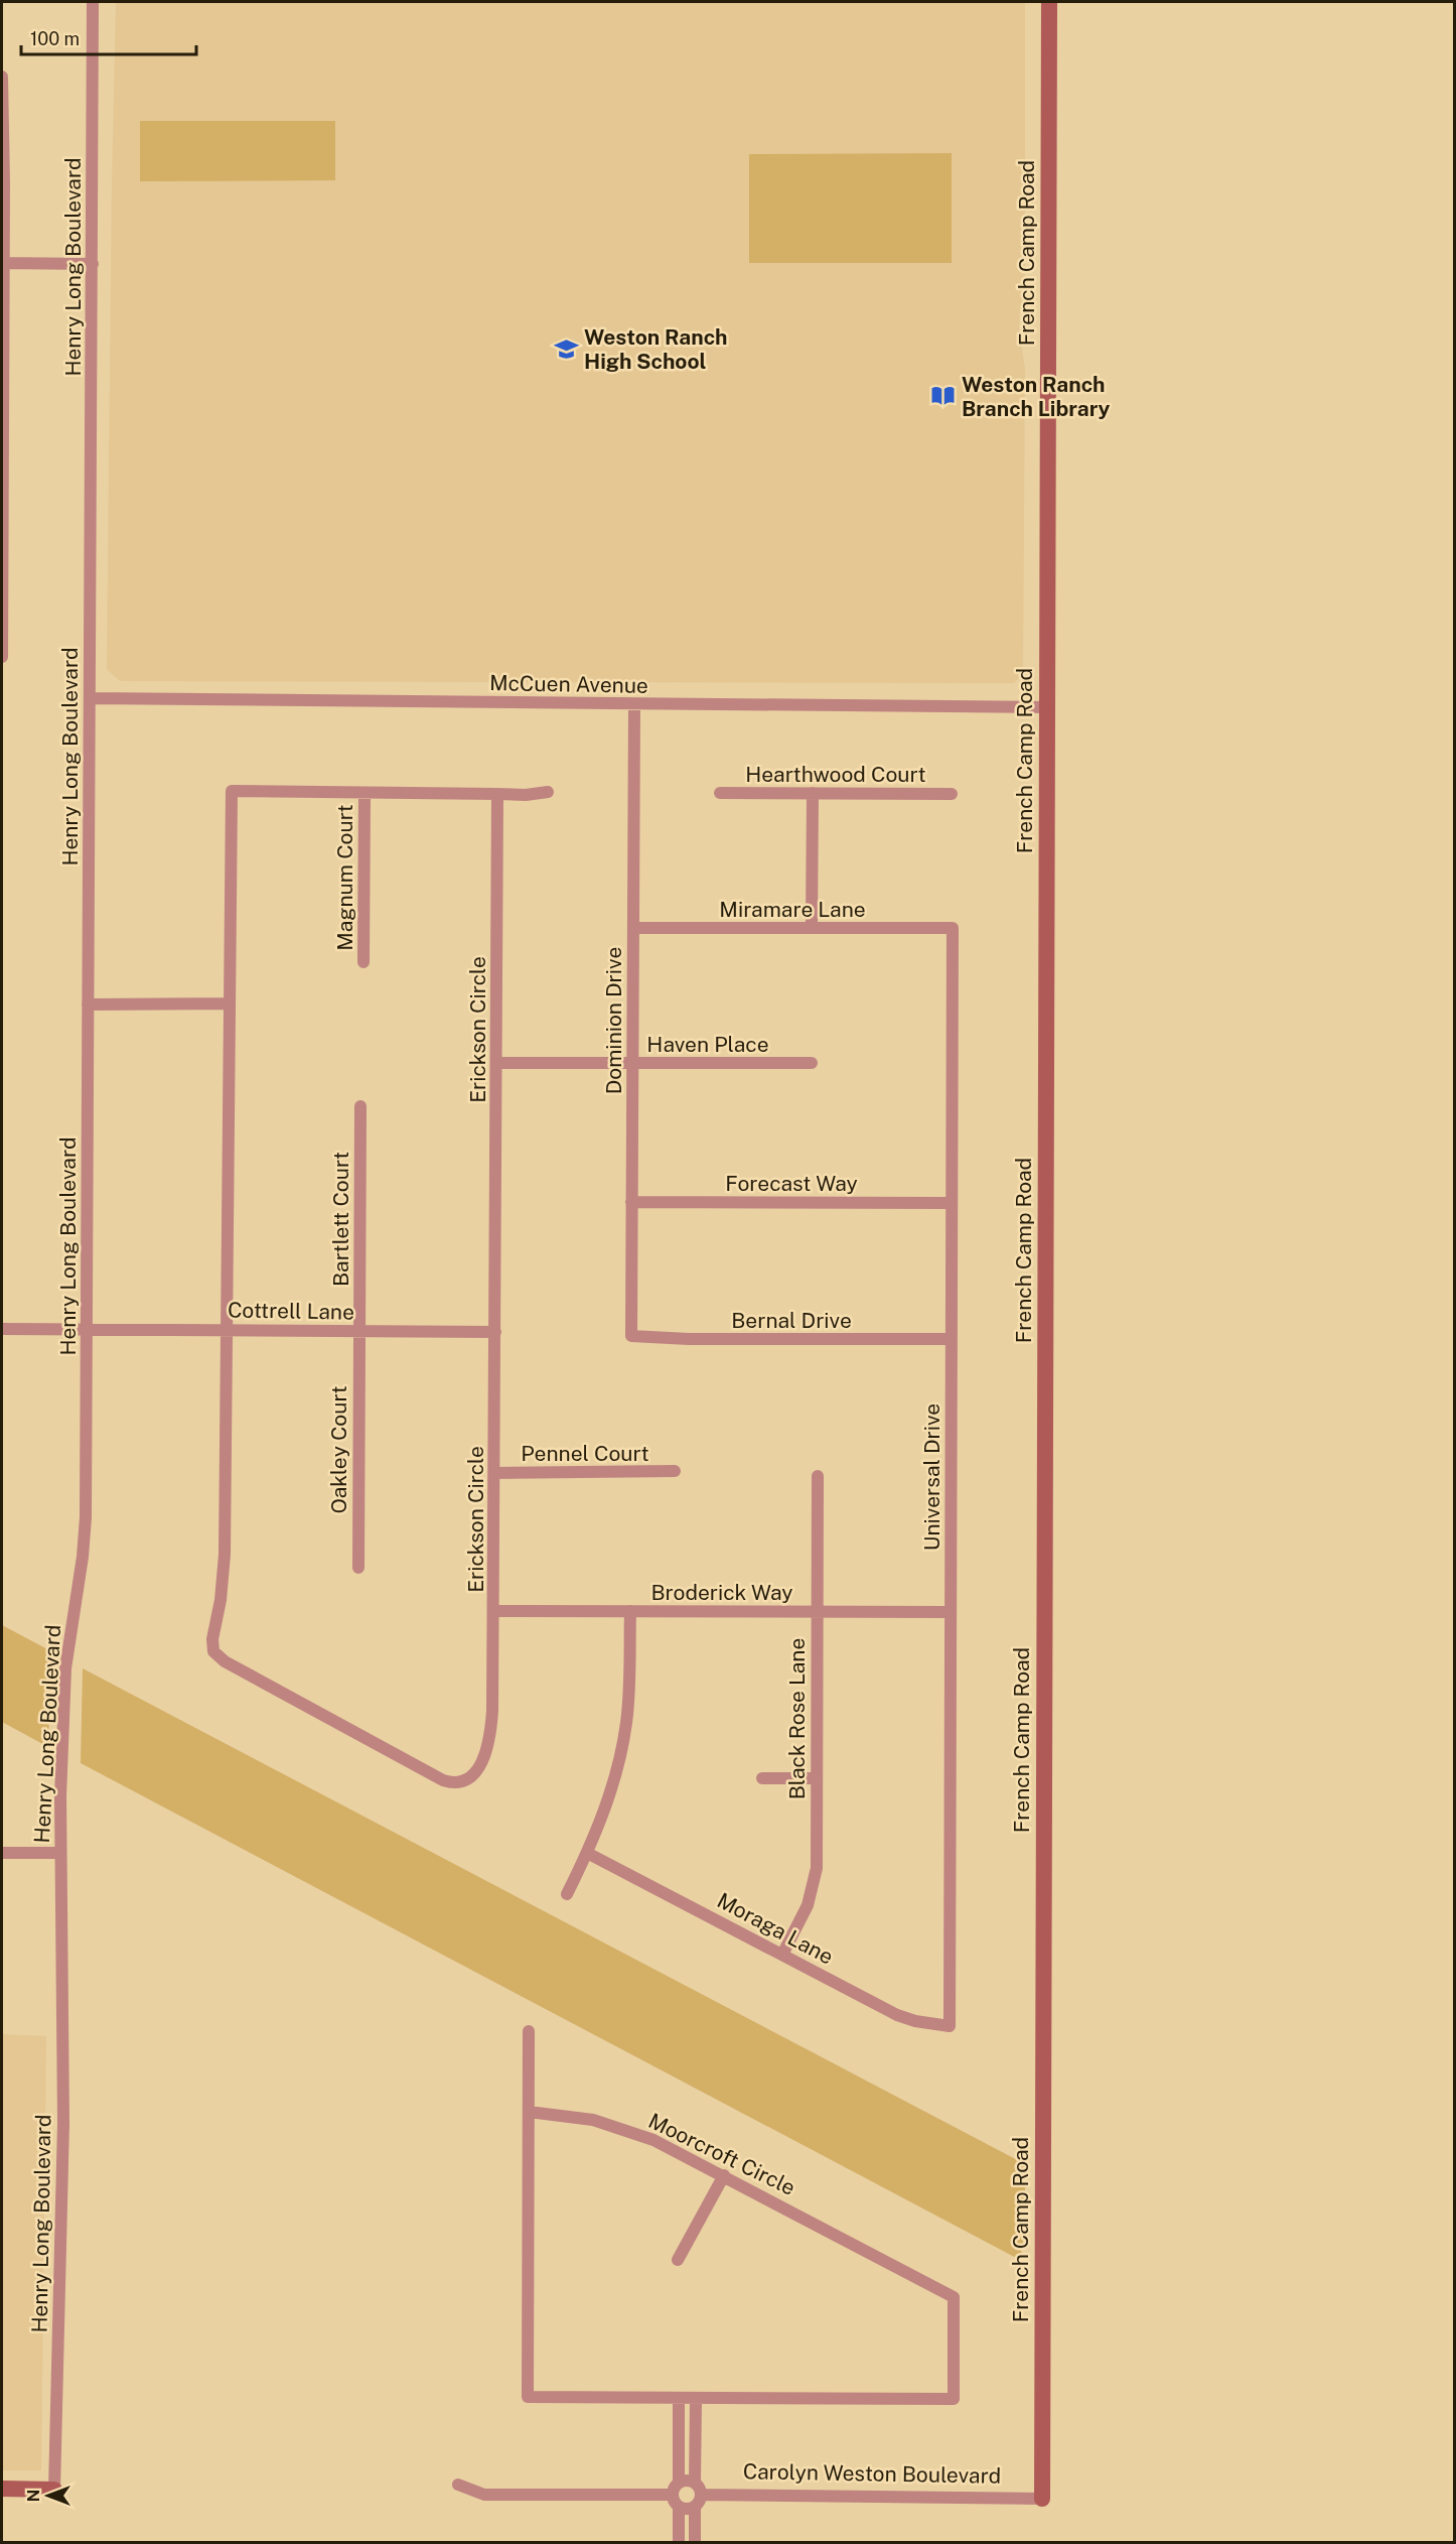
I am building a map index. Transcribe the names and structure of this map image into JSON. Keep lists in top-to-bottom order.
{
  "streets": {
    "street": [
      "French Camp Road",
      "Henry Long Boulevard",
      "McCuen Avenue",
      "Hearthwood Court",
      "Magnum Court",
      "Miramare Lane",
      "Dominion Drive",
      "Erickson Circle",
      "Haven Place",
      "Forecast Way",
      "Bartlett Court",
      "Cottrell Lane",
      "Bernal Drive",
      "Oakley Court",
      "Pennel Court",
      "Universal Drive",
      "Broderick Way",
      "Black Rose Lane",
      "Moraga Lane",
      "Moorcroft Circle",
      "Carolyn Weston Boulevard"
    ]
  },
  "crossings": [
    ["French Camp Road", "McCuen Avenue"],
    ["French Camp Road", "Carolyn Weston Boulevard"],
    ["Henry Long Boulevard", "McCuen Avenue"],
    ["Henry Long Boulevard", "Cottrell Lane"],
    ["McCuen Avenue", "Dominion Drive"],
    ["Magnum Court", "Erickson Circle"],
    ["Miramare Lane", "Dominion Drive"],
    ["Miramare Lane", "Universal Drive"],
    ["Dominion Drive", "Haven Place"],
    ["Dominion Drive", "Forecast Way"],
    ["Dominion Drive", "Bernal Drive"],
    ["Erickson Circle", "Haven Place"],
    ["Erickson Circle", "Cottrell Lane"],
    ["Erickson Circle", "Pennel Court"],
    ["Erickson Circle", "Broderick Way"],
    ["Forecast Way", "Universal Drive"],
    ["Bartlett Court", "Cottrell Lane"],
    ["Bartlett Court", "Oakley Court"],
    ["Cottrell Lane", "Oakley Court"],
    ["Bernal Drive", "Universal Drive"],
    ["Universal Drive", "Broderick Way"],
    ["Universal Drive", "Moraga Lane"],
    ["Broderick Way", "Black Rose Lane"],
    ["Black Rose Lane", "Moraga Lane"]
  ],
  "places": {
    "school or university": ["Weston Ranch High School"],
    "library": ["Weston Ranch Branch Library"]
  },
  "scale_bar": "100 m",
  "north": "left"
}
